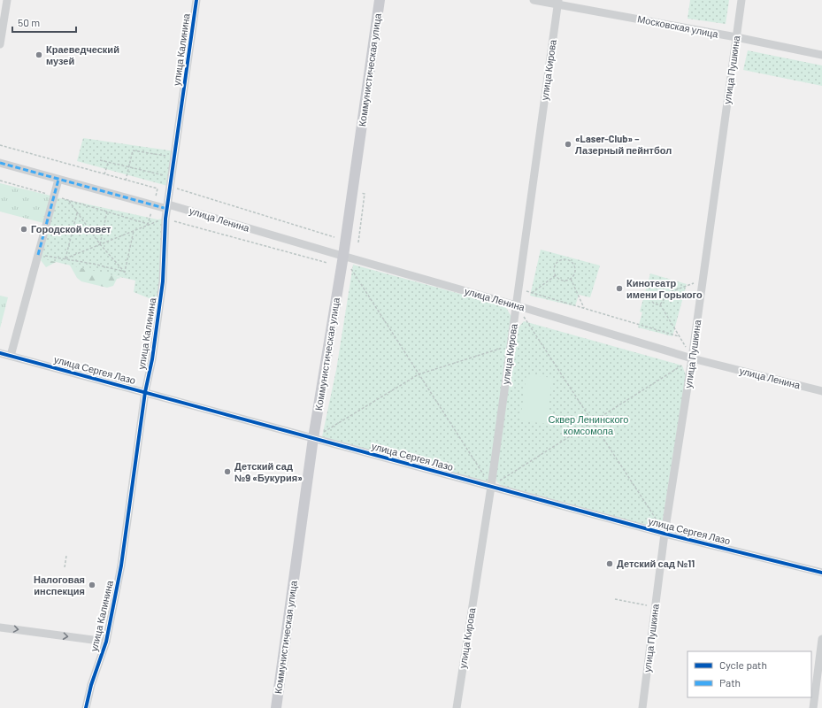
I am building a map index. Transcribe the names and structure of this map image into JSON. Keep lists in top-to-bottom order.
{
  "streets": {
    "main road": ["Коммунистическая улица"],
    "street": [
      "Московская улица",
      "улица Калинина",
      "улица Кирова",
      "улица Пушкина",
      "улица Ленина",
      "улица Сергея Лазо"
    ]
  },
  "crossings": [
    ["Московская улица", "улица Кирова"],
    ["Московская улица", "улица Пушкина"],
    ["улица Калинина", "улица Ленина"],
    ["улица Калинина", "улица Сергея Лазо"],
    ["Коммунистическая улица", "улица Ленина"],
    ["Коммунистическая улица", "улица Сергея Лазо"],
    ["улица Кирова", "улица Ленина"],
    ["улица Кирова", "улица Сергея Лазо"],
    ["улица Пушкина", "улица Ленина"],
    ["улица Пушкина", "улица Сергея Лазо"]
  ],
  "parks": ["Сквер Ленинского комсомола"],
  "places": [
    "Краеведческий музей",
    "«Laser-Club» – Лазерный пейнтбол",
    "Городской совет",
    "Кинотеатр имени Горького",
    "Детский сад №9 «Букурия»",
    "Детский сад №11",
    "Налоговая инспекция"
  ],
  "legend": ["Cycle path", "Path"],
  "scale_bar": "50 m"
}
